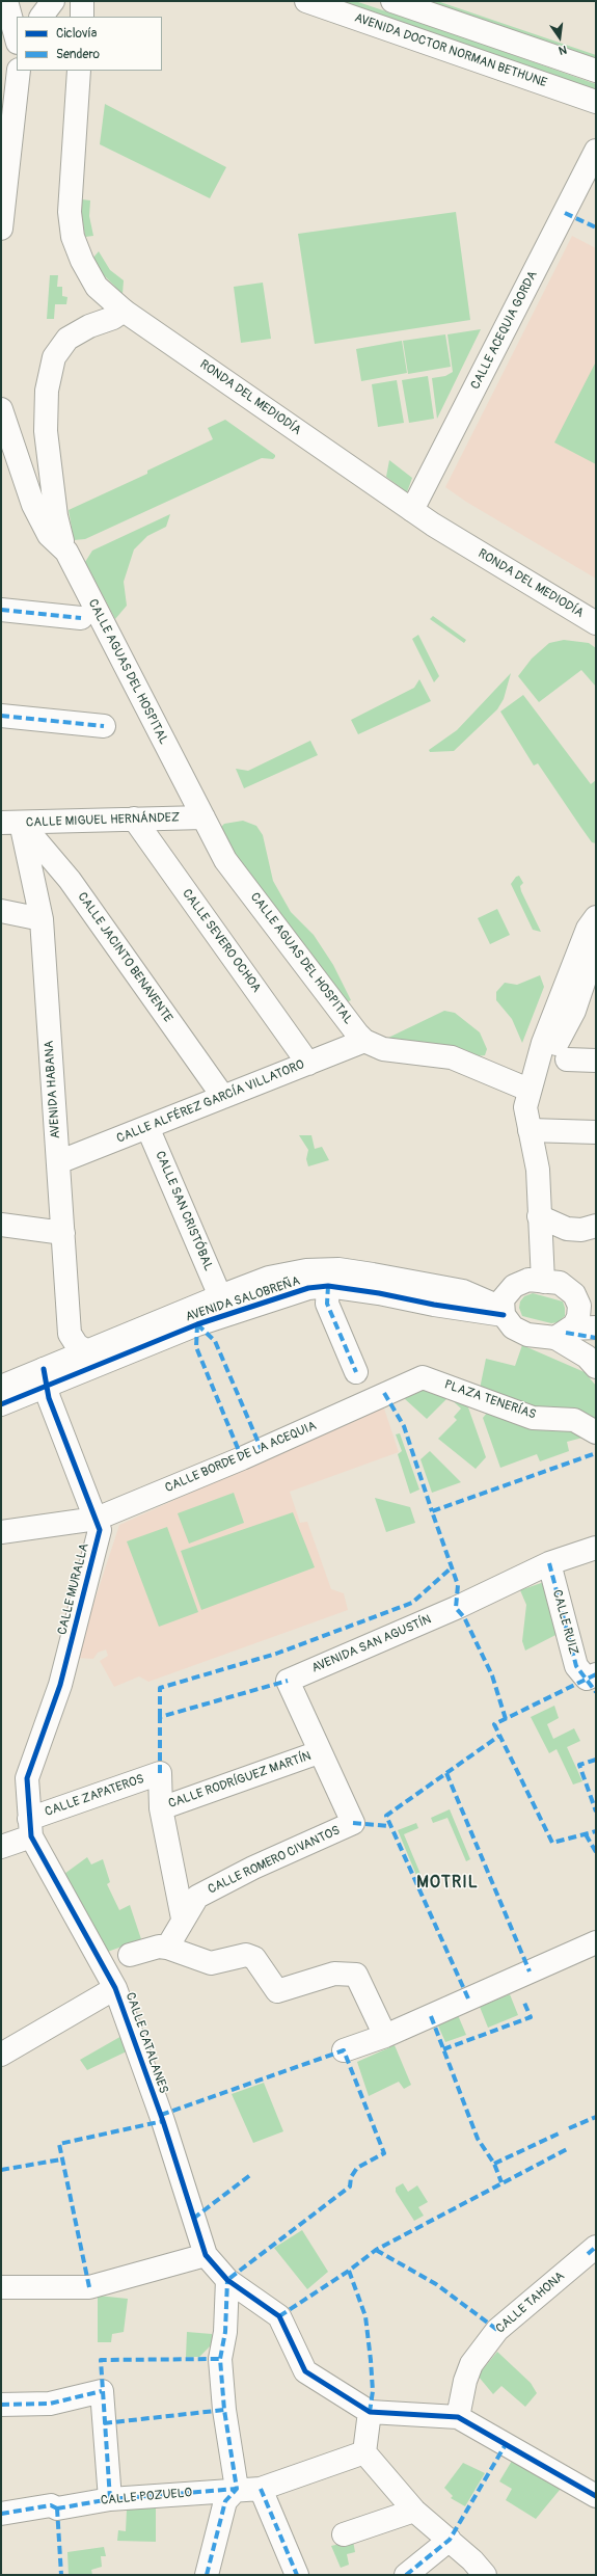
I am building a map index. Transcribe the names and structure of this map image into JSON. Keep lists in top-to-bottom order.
{
  "streets": {
    "street": [
      "AVENIDA DOCTOR NORMAN BETHUNE",
      "CALLE ACEQUIA GORDA",
      "RONDA DEL MEDIODÍA",
      "CALLE AGUAS DEL HOSPITAL",
      "CALLE MIGUEL HERNÁNDEZ",
      "CALLE SEVERO OCHOA",
      "CALLE JACINTO BENAVENTE",
      "AVENIDA HABANA",
      "CALLE ALFÉREZ GARCÍA VILLATORO",
      "CALLE SAN CRISTÓBAL",
      "AVENIDA SALOBREÑA",
      "PLAZA TENERÍAS",
      "CALLE BORDE DE LA ACEQUIA",
      "CALLE MURALLA",
      "CALLE RUIZ",
      "AVENIDA SAN AGUSTÍN",
      "CALLE RODRÍGUEZ MARTÍN",
      "CALLE ZAPATEROS",
      "CALLE ROMERO CIVANTOS",
      "CALLE CATALANES",
      "CALLE TAHONA",
      "CALLE POZUELO"
    ]
  },
  "crossings": [
    ["CALLE ACEQUIA GORDA", "RONDA DEL MEDIODÍA"],
    ["RONDA DEL MEDIODÍA", "CALLE AGUAS DEL HOSPITAL"],
    ["CALLE AGUAS DEL HOSPITAL", "CALLE MIGUEL HERNÁNDEZ"],
    ["CALLE AGUAS DEL HOSPITAL", "CALLE ALFÉREZ GARCÍA VILLATORO"],
    ["CALLE MIGUEL HERNÁNDEZ", "CALLE SEVERO OCHOA"],
    ["CALLE MIGUEL HERNÁNDEZ", "CALLE JACINTO BENAVENTE"],
    ["CALLE MIGUEL HERNÁNDEZ", "AVENIDA HABANA"],
    ["CALLE SEVERO OCHOA", "CALLE ALFÉREZ GARCÍA VILLATORO"],
    ["CALLE JACINTO BENAVENTE", "AVENIDA HABANA"],
    ["CALLE JACINTO BENAVENTE", "CALLE ALFÉREZ GARCÍA VILLATORO"],
    ["AVENIDA HABANA", "CALLE ALFÉREZ GARCÍA VILLATORO"],
    ["AVENIDA HABANA", "AVENIDA SALOBREÑA"],
    ["CALLE ALFÉREZ GARCÍA VILLATORO", "CALLE SAN CRISTÓBAL"],
    ["CALLE SAN CRISTÓBAL", "AVENIDA SALOBREÑA"],
    ["AVENIDA SALOBREÑA", "CALLE MURALLA"],
    ["PLAZA TENERÍAS", "CALLE BORDE DE LA ACEQUIA"],
    ["CALLE BORDE DE LA ACEQUIA", "CALLE MURALLA"],
    ["CALLE MURALLA", "CALLE ZAPATEROS"],
    ["CALLE MURALLA", "CALLE CATALANES"],
    ["CALLE RUIZ", "AVENIDA SAN AGUSTÍN"],
    ["AVENIDA SAN AGUSTÍN", "CALLE RODRÍGUEZ MARTÍN"],
    ["AVENIDA SAN AGUSTÍN", "CALLE ROMERO CIVANTOS"],
    ["CALLE RODRÍGUEZ MARTÍN", "CALLE ZAPATEROS"],
    ["CALLE RODRÍGUEZ MARTÍN", "CALLE ROMERO CIVANTOS"],
    ["CALLE ZAPATEROS", "CALLE CATALANES"]
  ],
  "districts": ["MOTRIL"],
  "legend": ["Ciclovía", "Sendero"],
  "north": "bottom"
}
